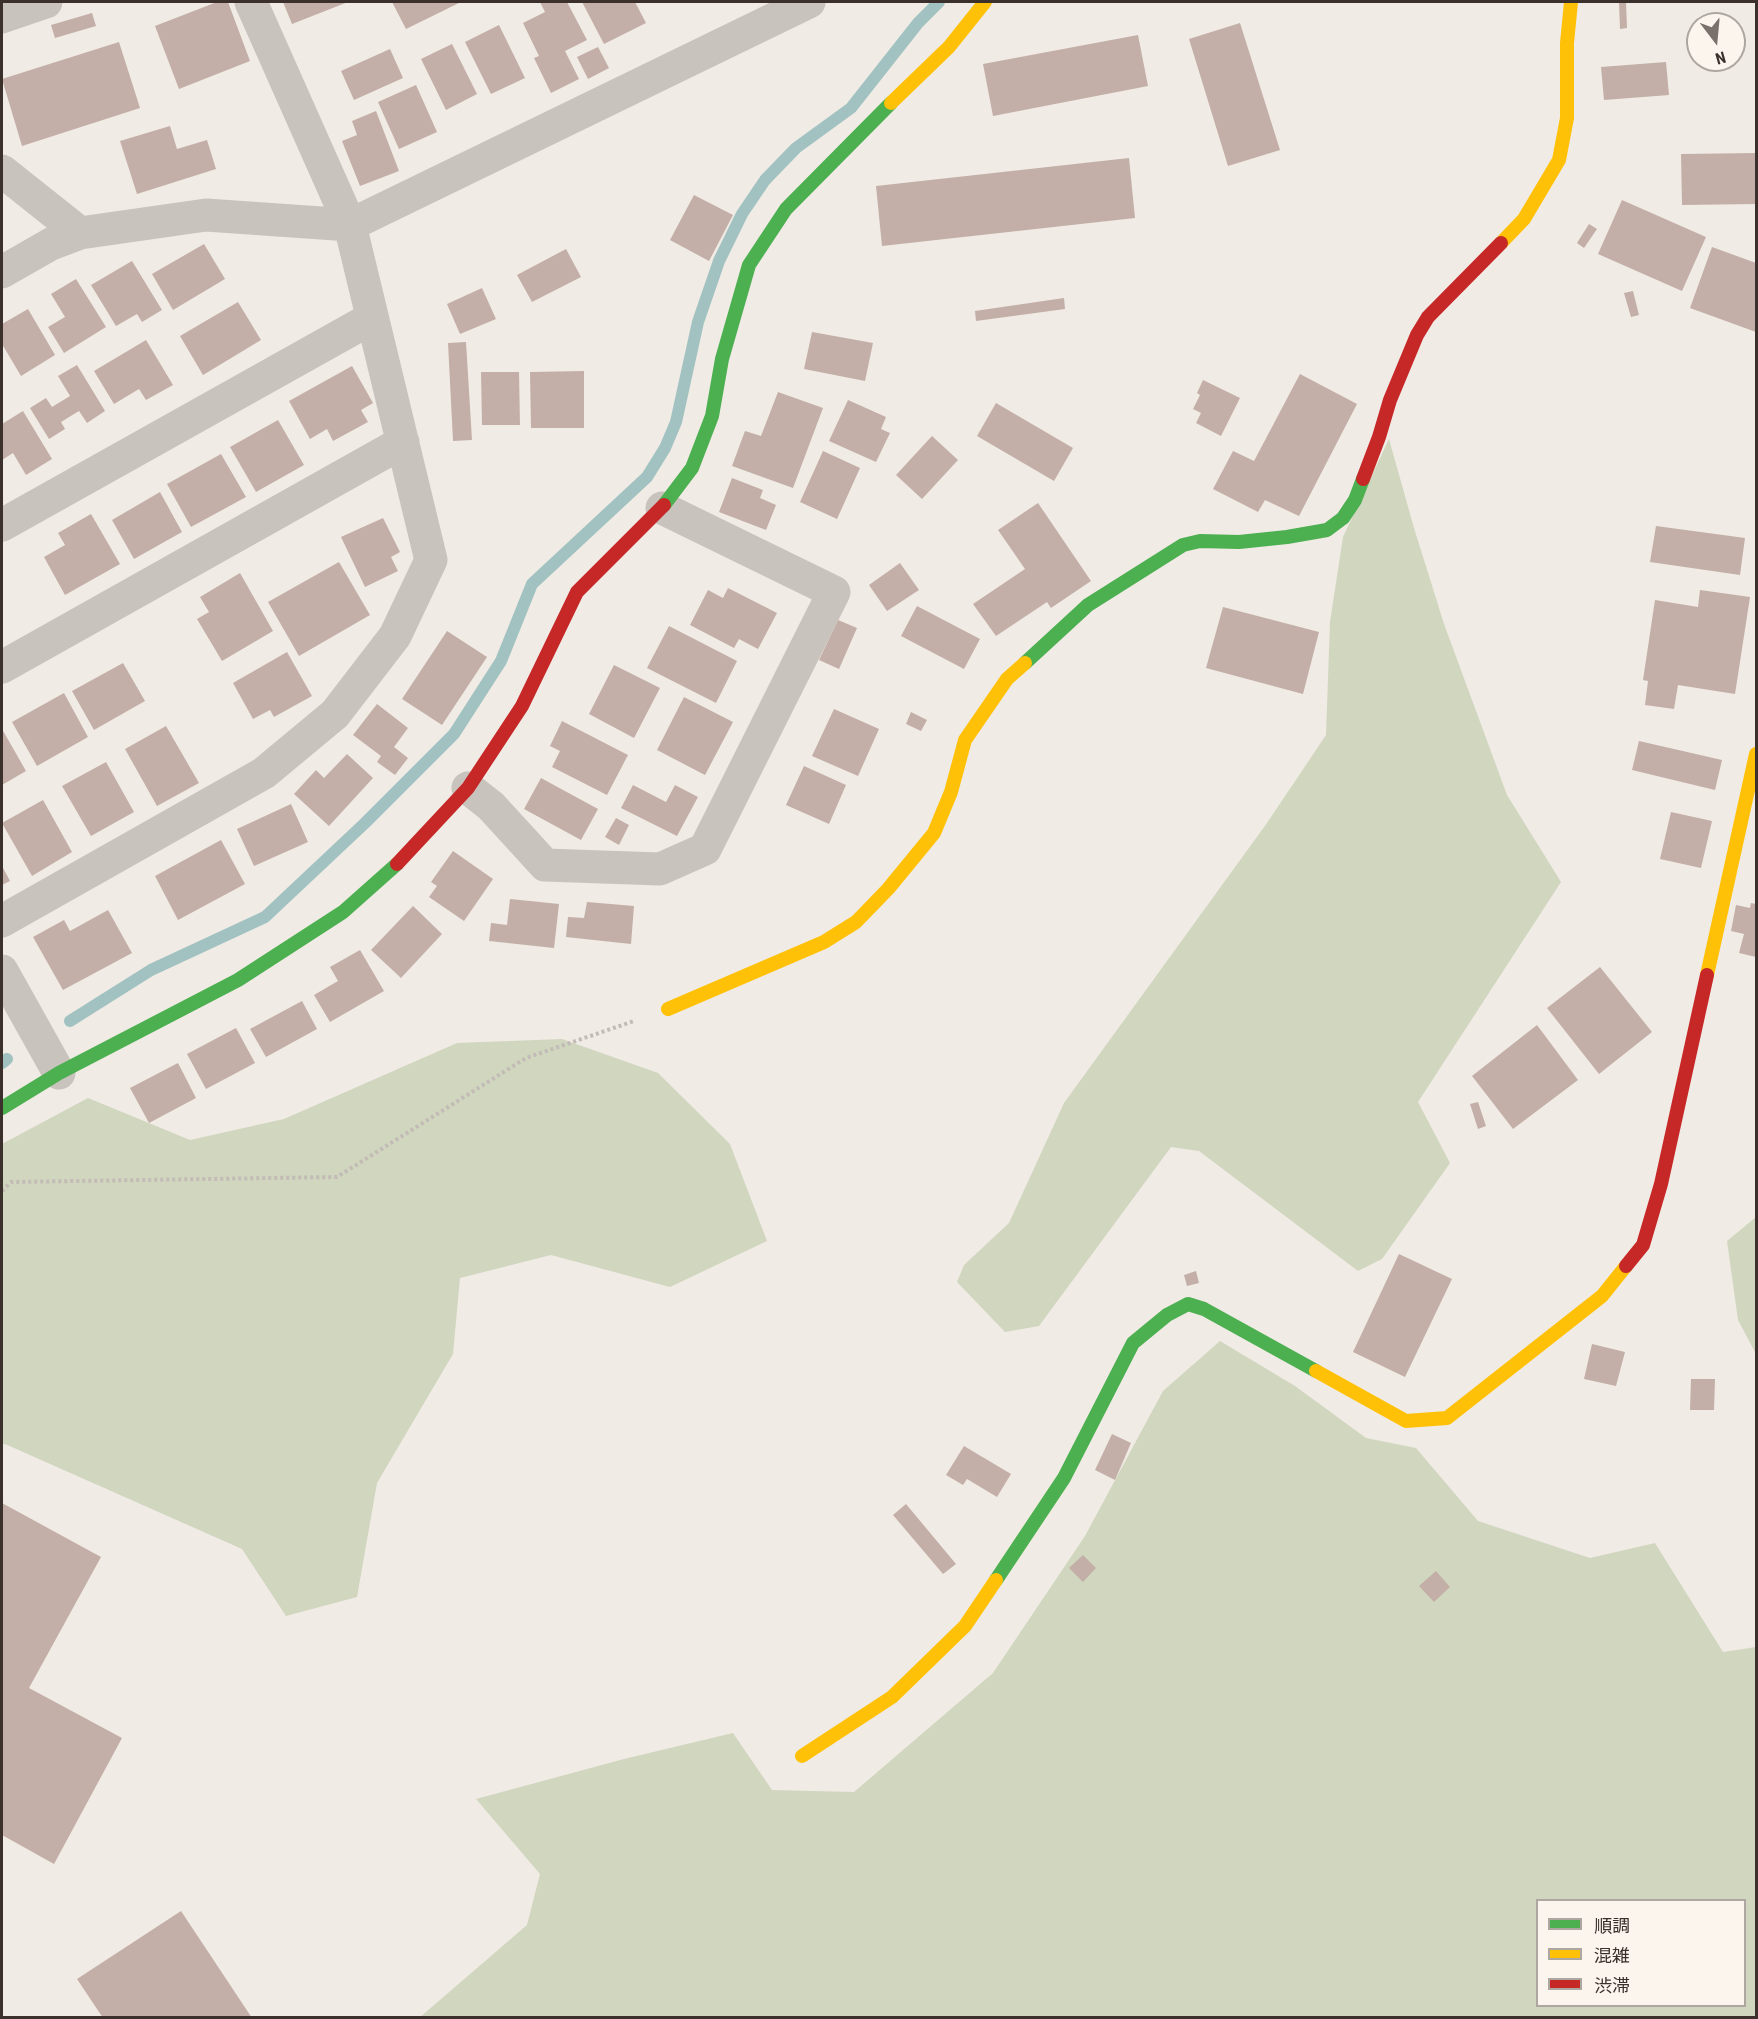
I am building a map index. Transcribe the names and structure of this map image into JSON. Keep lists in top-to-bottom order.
{
  "legend": ["順調", "混雑", "渋滞"],
  "north": "bottom"
}
